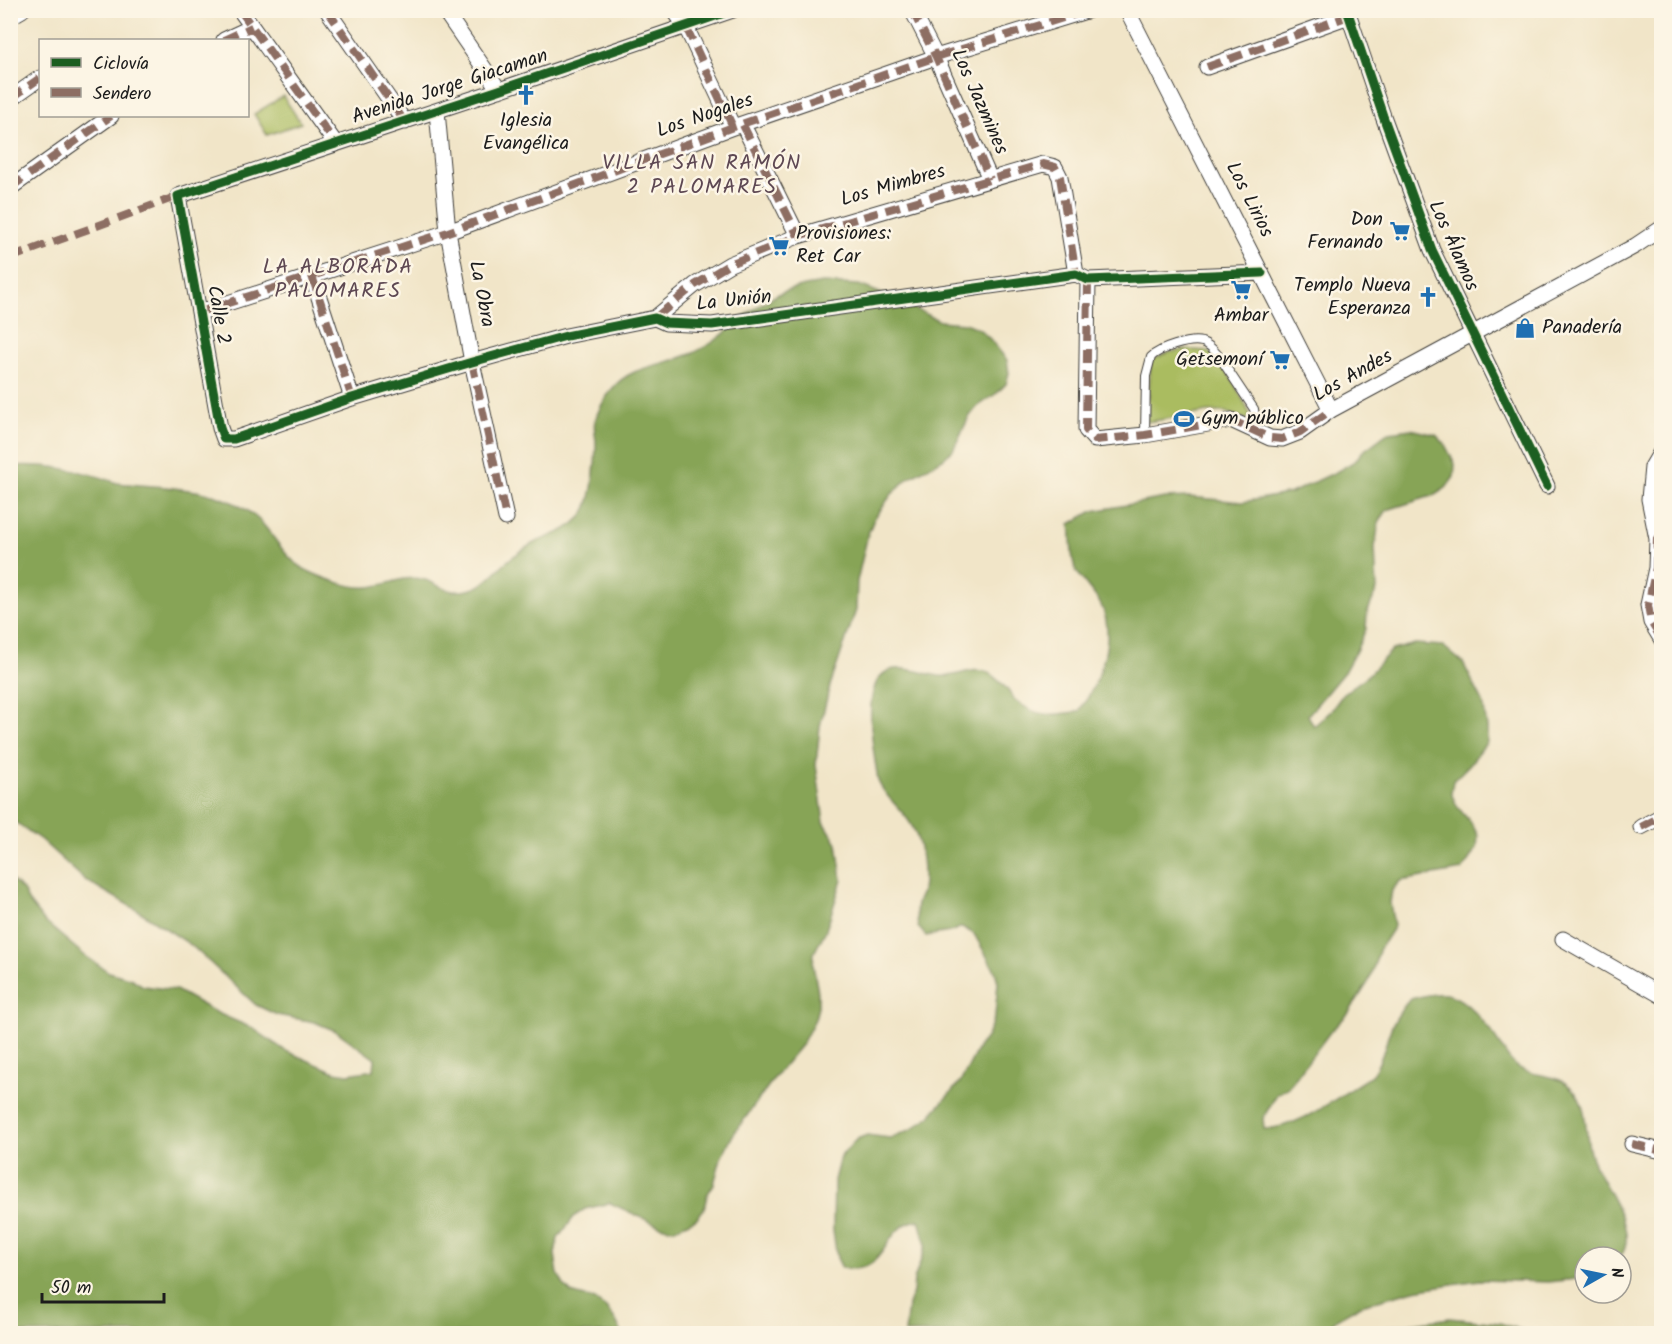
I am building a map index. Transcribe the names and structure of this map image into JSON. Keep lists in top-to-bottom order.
{
  "streets": {
    "street": [
      "Avenida Jorge Giacaman",
      "Los Jazmines",
      "Los Nogales",
      "Los Mimbres",
      "Los Lirios",
      "Los Álamos",
      "La Obra",
      "La Unión",
      "Calle 2",
      "Los Andes"
    ]
  },
  "crossings": [
    ["Avenida Jorge Giacaman", "La Obra"],
    ["Avenida Jorge Giacaman", "Calle 2"],
    ["Los Jazmines", "Los Nogales"],
    ["Los Jazmines", "Los Mimbres"],
    ["Los Nogales", "La Obra"],
    ["Los Nogales", "Calle 2"],
    ["Los Mimbres", "La Unión"],
    ["Los Mimbres", "Los Andes"],
    ["Los Lirios", "La Unión"],
    ["Los Lirios", "Los Andes"],
    ["Los Álamos", "Los Andes"],
    ["La Obra", "La Unión"],
    ["La Unión", "Calle 2"],
    ["La Unión", "Los Andes"]
  ],
  "districts": ["VILLA SAN RAMÓN 2 PALOMARES", "LA ALBORADA PALOMARES"],
  "places": {
    "church": ["Iglesia Evangélica", "Templo Nueva Esperanza"],
    "supermarket": [
      "Don Fernando",
      "Provisiones: Ret Car",
      "Ambar",
      "Getsemoní"
    ],
    "shop": ["Panadería"],
    "sports": ["Gym público"]
  },
  "legend": ["Ciclovía", "Sendero"],
  "scale_bar": "50 m",
  "north": "right"
}
